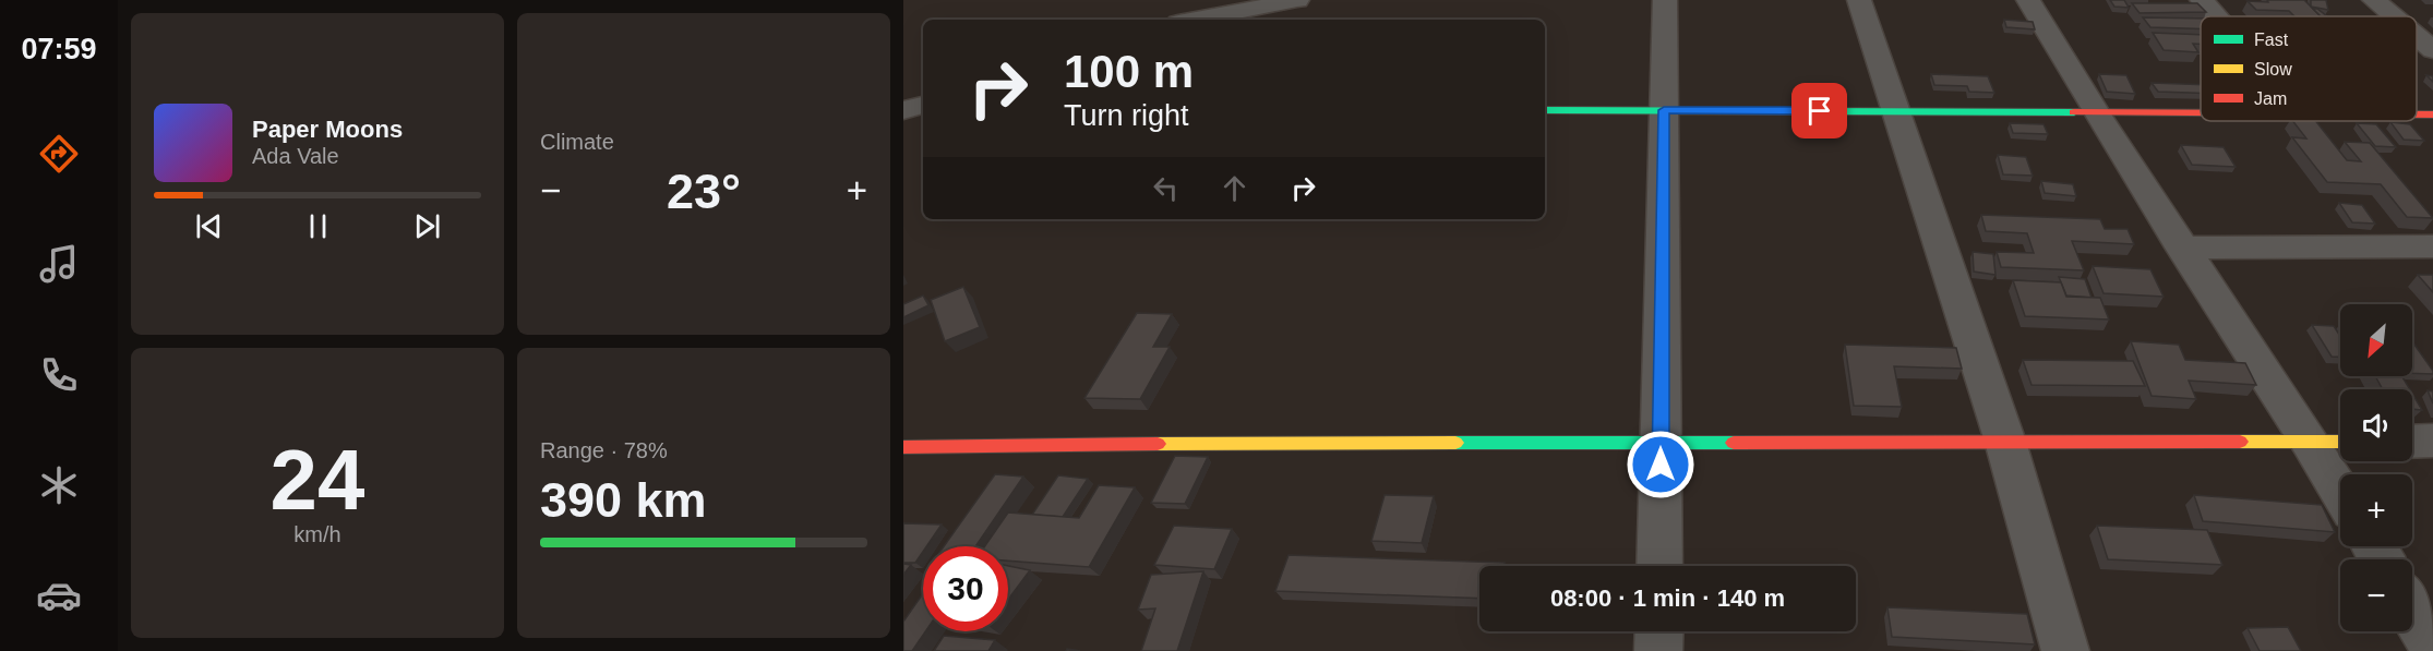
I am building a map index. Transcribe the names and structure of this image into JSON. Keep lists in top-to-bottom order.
{
  "legend": ["Fast", "Slow", "Jam"],
  "north": "bottom left",
  "page": {
    "tabs": "07:59",
    "tile": [
      "Climate",
      ["24", "km/h"],
      ["Range · 78%", "390 km"]
    ],
    "turn": ["100 m", "Turn right"],
    "song": ["Paper Moons", "Ada Vale"],
    "heat": ["−", "23°", "+"],
    "map_buttons": ["+", "−"],
    "limit": "30",
    "trip": "08:00 · 1 min · 140 m"
  }
}
